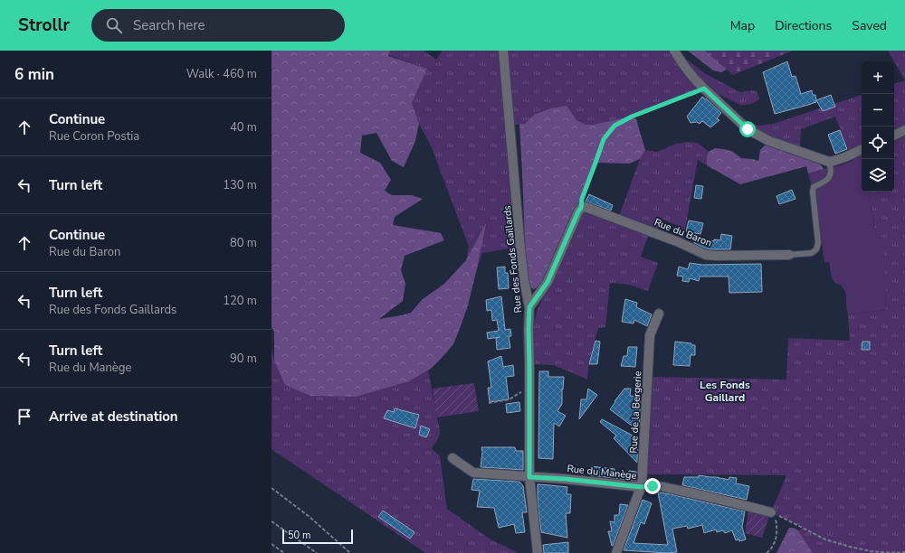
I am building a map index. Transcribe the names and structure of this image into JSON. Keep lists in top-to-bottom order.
{
  "streets": {
    "street": [
      "Rue du Baron",
      "Rue des Fonds Gaillards",
      "Rue de la Bergerie",
      "Rue du Manège"
    ]
  },
  "crossings": [
    ["Rue des Fonds Gaillards", "Rue du Manège"],
    ["Rue de la Bergerie", "Rue du Manège"]
  ],
  "districts": ["Les Fonds Gaillard"],
  "scale_bar": "50 m",
  "page": {
    "header": "Strollr",
    "search": "Search here",
    "nav": ["Map", "Directions", "Saved"],
    "heading": ["6 min", "Walk · 460 m"],
    "map_buttons": ["+", "−"],
    "list": [
      ["Continue", "Rue Coron Postia", "40 m"],
      ["Turn left", "130 m"],
      ["Continue", "Rue du Baron", "80 m"],
      ["Turn left", "Rue des Fonds Gaillards", "120 m"],
      ["Turn left", "Rue du Manège", "90 m"],
      "Arrive at destination"
    ],
    "scale": "50 m"
  }
}
